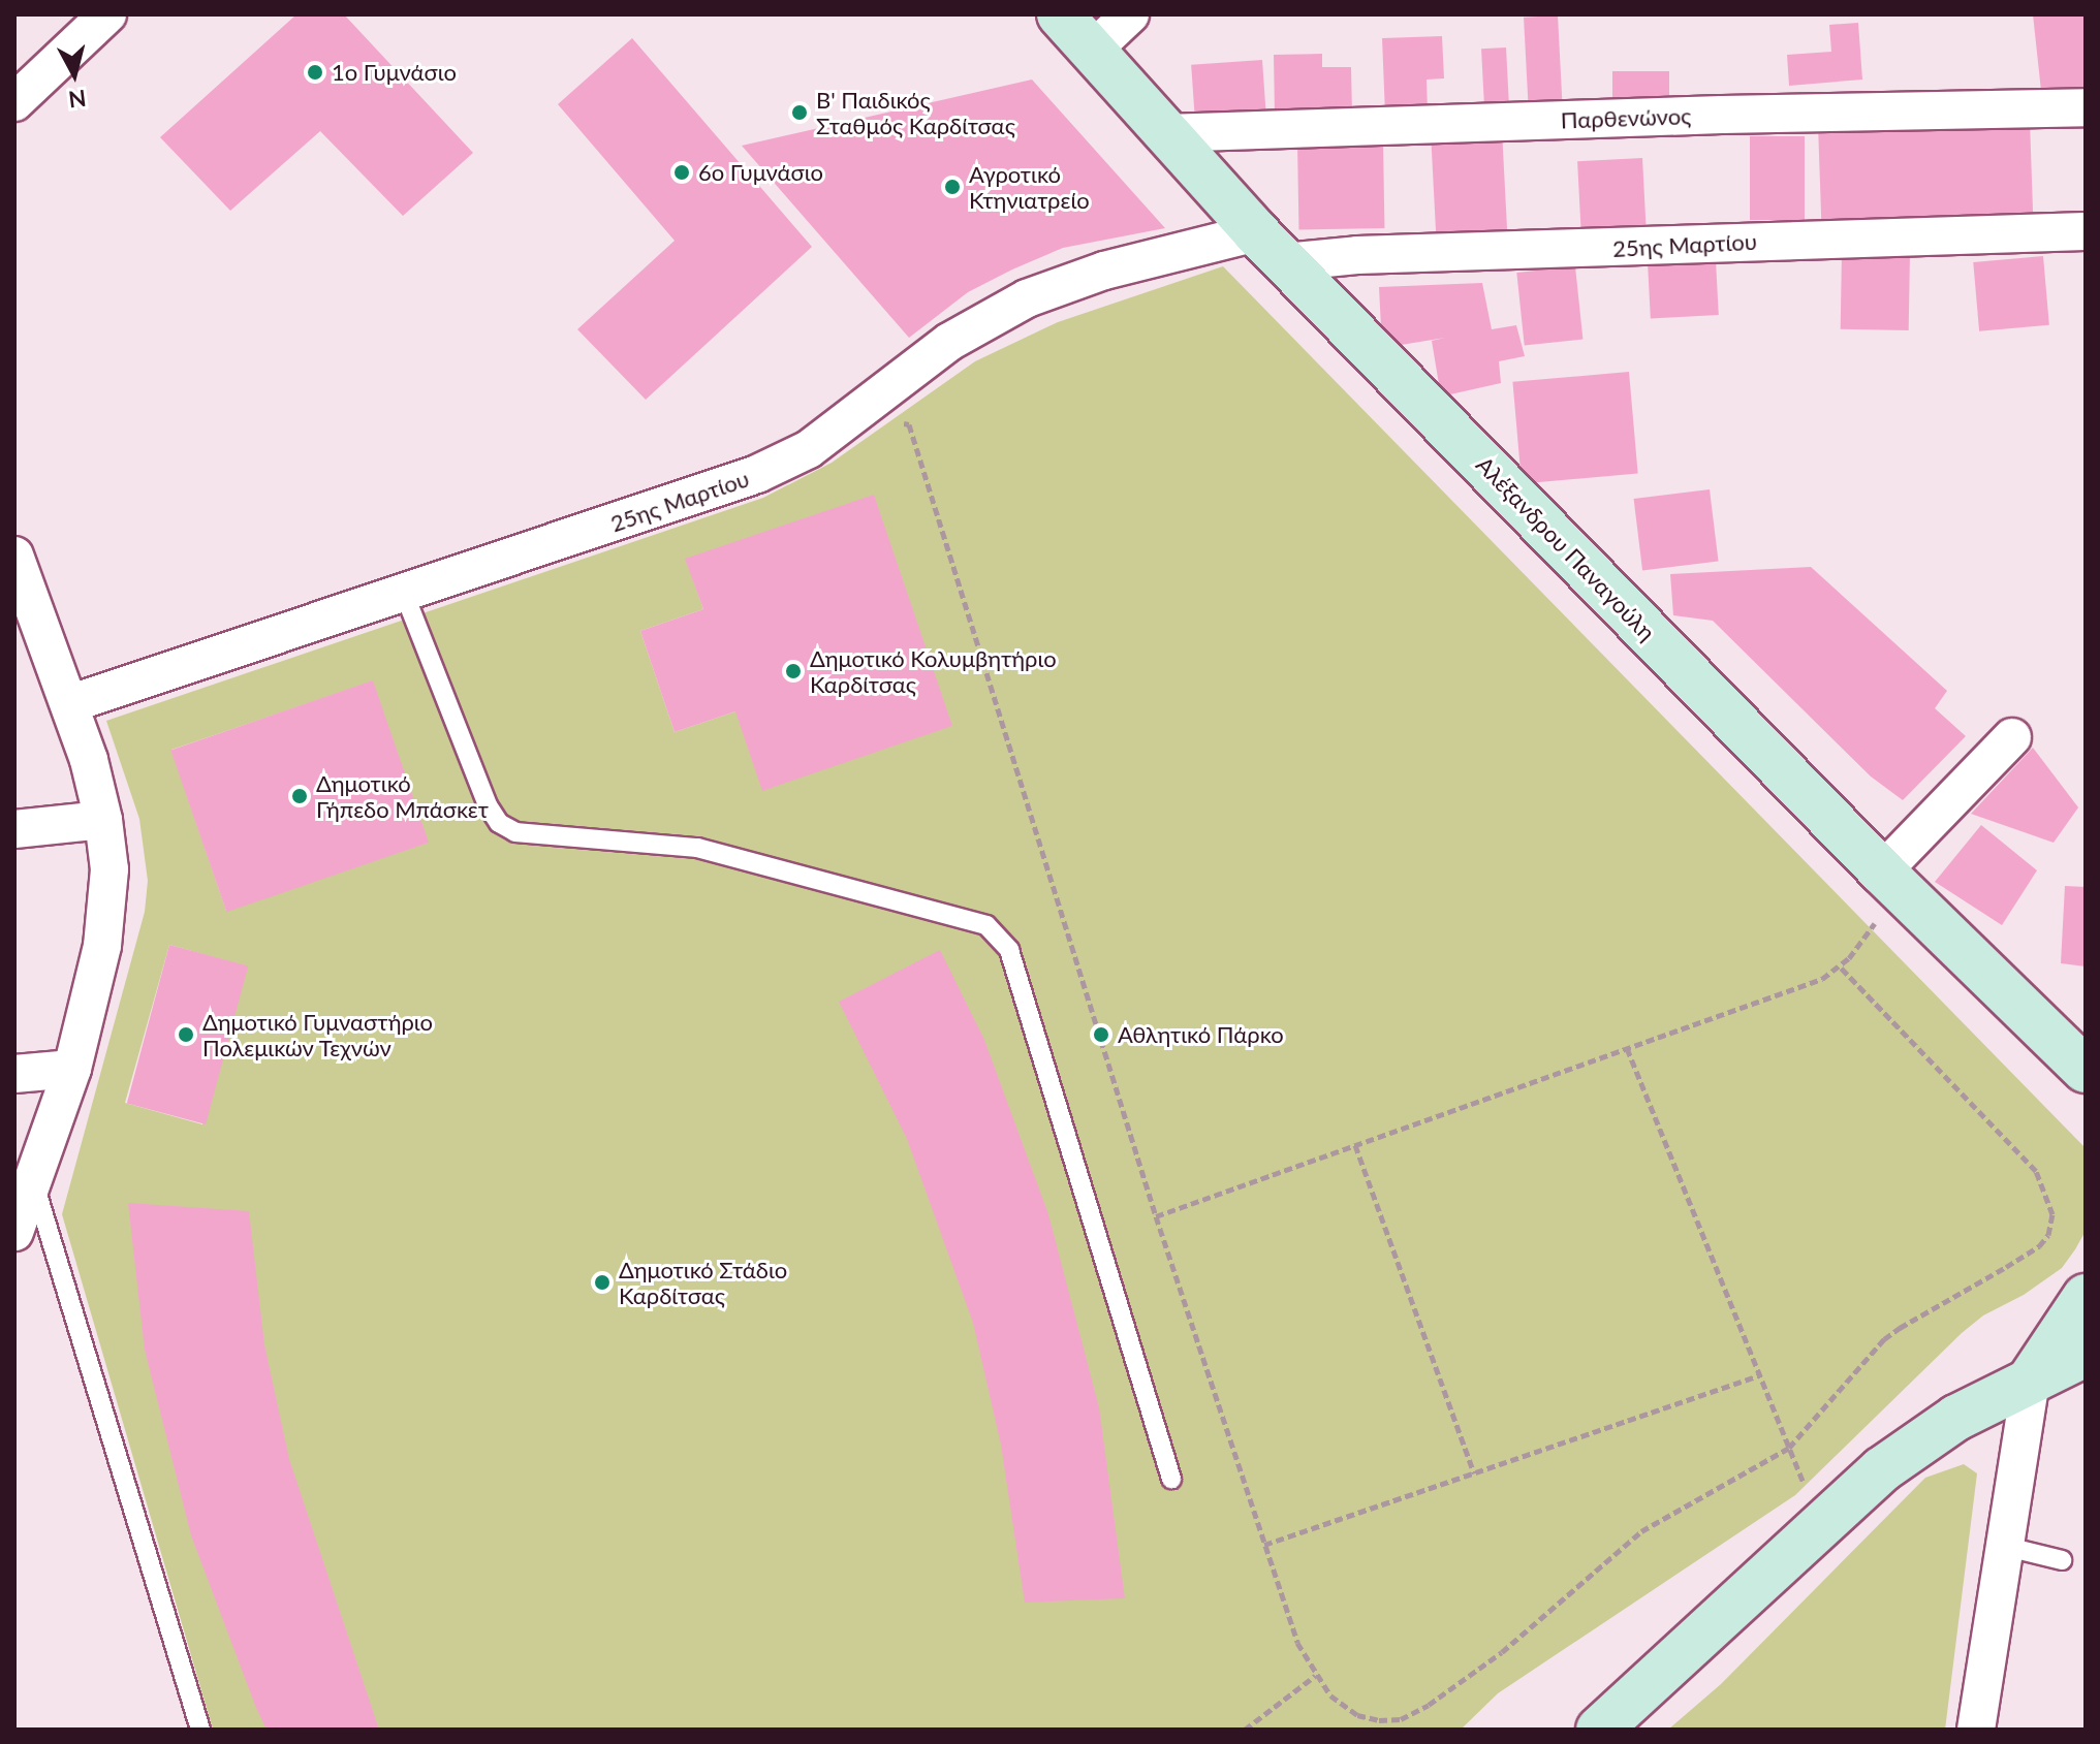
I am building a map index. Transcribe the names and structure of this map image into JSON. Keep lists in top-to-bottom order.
{
  "streets": {
    "street": ["Παρθενώνος", "25ης Μαρτίου", "Αλέξανδρου Παναγούλη"]
  },
  "crossings": [
    ["Παρθενώνος", "Αλέξανδρου Παναγούλη"],
    ["25ης Μαρτίου", "Αλέξανδρου Παναγούλη"]
  ],
  "places": [
    "1ο Γυμνάσιο",
    "Β' Παιδικός Σταθμός Καρδίτσας",
    "6ο Γυμνάσιο",
    "Αγροτικό Κτηνιατρείο",
    "Δημοτικό Κολυμβητήριο Καρδίτσας",
    "Δημοτικό Γήπεδο Μπάσκετ",
    "Δημοτικό Γυμναστήριο Πολεμικών Τεχνών",
    "Αθλητικό Πάρκο",
    "Δημοτικό Στάδιο Καρδίτσας"
  ],
  "north": "bottom"
}
